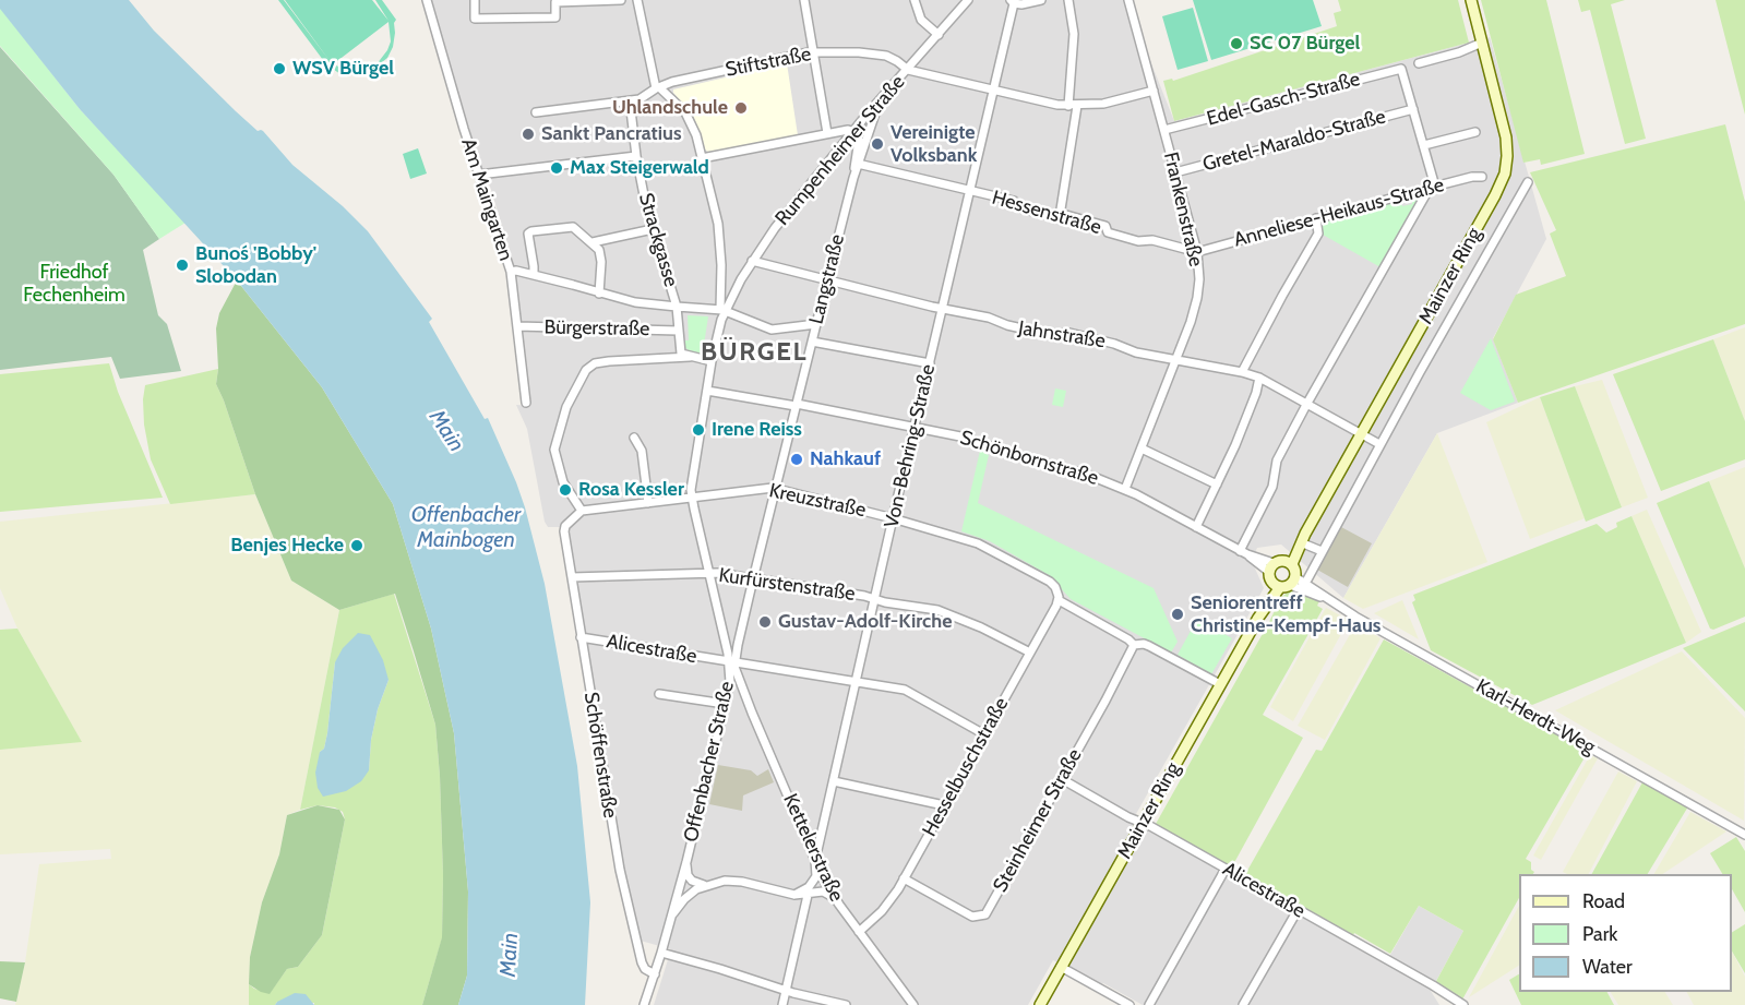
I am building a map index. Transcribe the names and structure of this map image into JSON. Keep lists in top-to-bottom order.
{
  "streets": {
    "street": [
      "Stiftstraße",
      "Edel-Gasch-Straße",
      "Gretel-Maraldo-Straße",
      "Rumpenheimer Straße",
      "Am Maingarten",
      "Frankenstraße",
      "Hessenstraße",
      "Anneliese-Heikaus-Straße",
      "Strackgasse",
      "Mainzer Ring",
      "Langstraße",
      "Bürgerstraße",
      "Jahnstraße",
      "Von-Behring-Straße",
      "Schönbornstraße",
      "Kreuzstraße",
      "Kurfürstenstraße",
      "Alicestraße",
      "Karl-Herdt-Weg",
      "Schöffenstraße",
      "Offenbacher Straße",
      "Hesselbuschstraße",
      "Steinheimer Straße",
      "Kettelerstraße"
    ]
  },
  "crossings": [
    ["Stiftstraße", "Rumpenheimer Straße"],
    ["Stiftstraße", "Frankenstraße"],
    ["Stiftstraße", "Strackgasse"],
    ["Stiftstraße", "Von-Behring-Straße"],
    ["Edel-Gasch-Straße", "Gretel-Maraldo-Straße"],
    ["Edel-Gasch-Straße", "Frankenstraße"],
    ["Gretel-Maraldo-Straße", "Frankenstraße"],
    ["Rumpenheimer Straße", "Langstraße"],
    ["Rumpenheimer Straße", "Jahnstraße"],
    ["Rumpenheimer Straße", "Offenbacher Straße"],
    ["Am Maingarten", "Bürgerstraße"],
    ["Frankenstraße", "Hessenstraße"],
    ["Frankenstraße", "Anneliese-Heikaus-Straße"],
    ["Frankenstraße", "Jahnstraße"],
    ["Frankenstraße", "Schönbornstraße"],
    ["Hessenstraße", "Anneliese-Heikaus-Straße"],
    ["Hessenstraße", "Langstraße"],
    ["Hessenstraße", "Von-Behring-Straße"],
    ["Strackgasse", "Bürgerstraße"],
    ["Mainzer Ring", "Jahnstraße"],
    ["Mainzer Ring", "Schönbornstraße"],
    ["Mainzer Ring", "Alicestraße"],
    ["Mainzer Ring", "Karl-Herdt-Weg"],
    ["Langstraße", "Jahnstraße"],
    ["Langstraße", "Schönbornstraße"],
    ["Langstraße", "Kreuzstraße"],
    ["Langstraße", "Kurfürstenstraße"],
    ["Langstraße", "Alicestraße"],
    ["Langstraße", "Offenbacher Straße"],
    ["Langstraße", "Kettelerstraße"],
    ["Jahnstraße", "Von-Behring-Straße"],
    ["Von-Behring-Straße", "Schönbornstraße"],
    ["Von-Behring-Straße", "Kreuzstraße"],
    ["Von-Behring-Straße", "Kurfürstenstraße"],
    ["Von-Behring-Straße", "Alicestraße"],
    ["Von-Behring-Straße", "Kettelerstraße"],
    ["Schönbornstraße", "Karl-Herdt-Weg"],
    ["Schönbornstraße", "Offenbacher Straße"],
    ["Kreuzstraße", "Schöffenstraße"],
    ["Kreuzstraße", "Offenbacher Straße"],
    ["Kreuzstraße", "Hesselbuschstraße"],
    ["Kurfürstenstraße", "Schöffenstraße"],
    ["Kurfürstenstraße", "Offenbacher Straße"],
    ["Kurfürstenstraße", "Hesselbuschstraße"],
    ["Alicestraße", "Schöffenstraße"],
    ["Alicestraße", "Offenbacher Straße"],
    ["Alicestraße", "Hesselbuschstraße"],
    ["Alicestraße", "Steinheimer Straße"],
    ["Alicestraße", "Kettelerstraße"],
    ["Schöffenstraße", "Offenbacher Straße"],
    ["Offenbacher Straße", "Kettelerstraße"],
    ["Hesselbuschstraße", "Steinheimer Straße"],
    ["Hesselbuschstraße", "Kettelerstraße"]
  ],
  "districts": ["BÜRGEL"],
  "water": ["Main", "Offenbacher Mainbogen"],
  "parks": ["Friedhof Fechenheim"],
  "places": [
    "SC 07 Bürgel",
    "WSV Bürgel",
    "Uhlandschule",
    "Sankt Pancratius",
    "Vereinigte Volksbank",
    "Max Steigerwald",
    "Bunoś 'Bobby' Slobodan",
    "Irene Reiss",
    "Nahkauf",
    "Rosa Kessler",
    "Benjes Hecke",
    "Seniorentreff Christine-Kempf-Haus",
    "Gustav-Adolf-Kirche"
  ],
  "legend": ["Road", "Park", "Water"]
}
